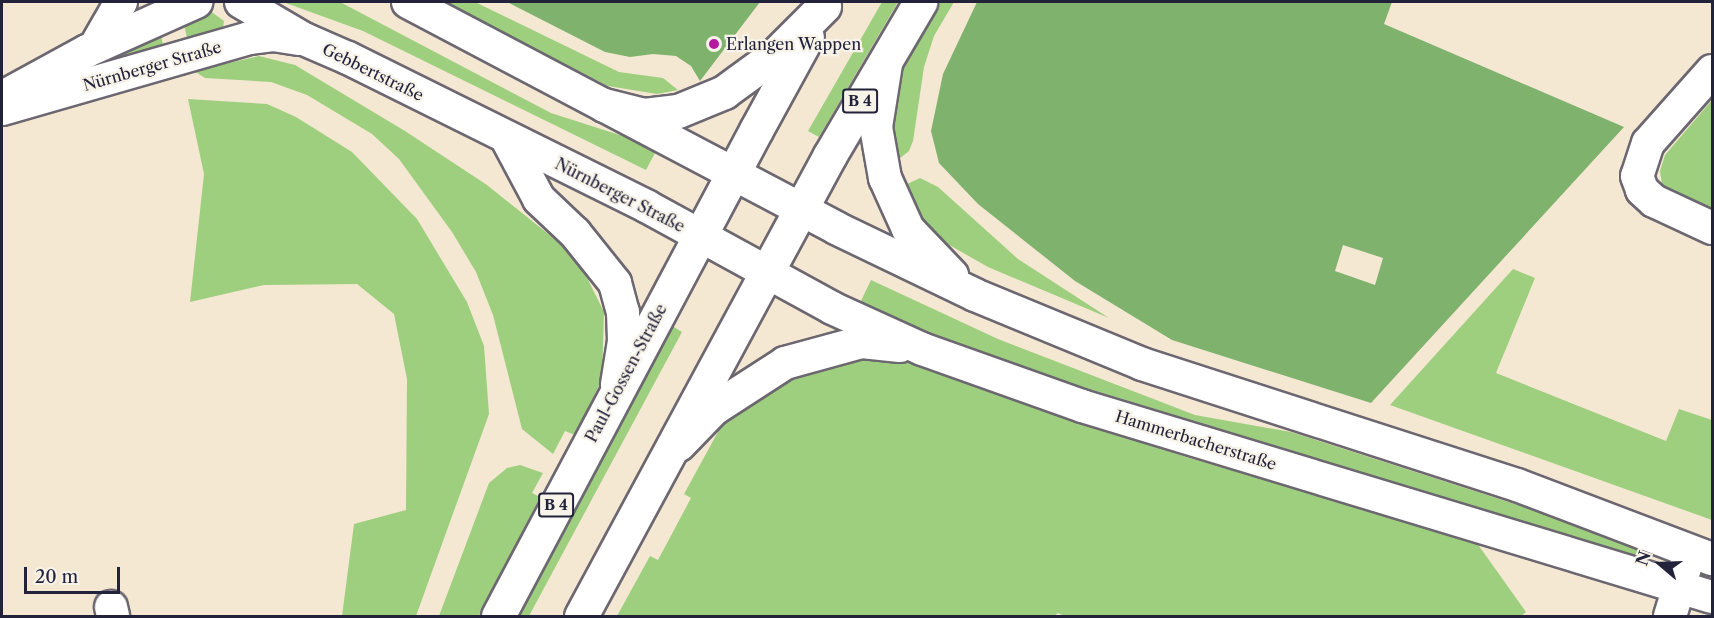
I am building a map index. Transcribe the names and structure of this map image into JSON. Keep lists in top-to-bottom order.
{
  "streets": {
    "main road": ["B 4", "Paul-Gossen-Straße"],
    "street": ["Nürnberger Straße", "Gebbertstraße", "Hammerbacherstraße"]
  },
  "crossings": [
    ["Nürnberger Straße", "Gebbertstraße"],
    ["Nürnberger Straße", "Paul-Gossen-Straße"],
    ["Nürnberger Straße", "Hammerbacherstraße"],
    ["Paul-Gossen-Straße", "Hammerbacherstraße"]
  ],
  "places": ["Erlangen Wappen"],
  "scale_bar": "20 m",
  "north": "left"
}
